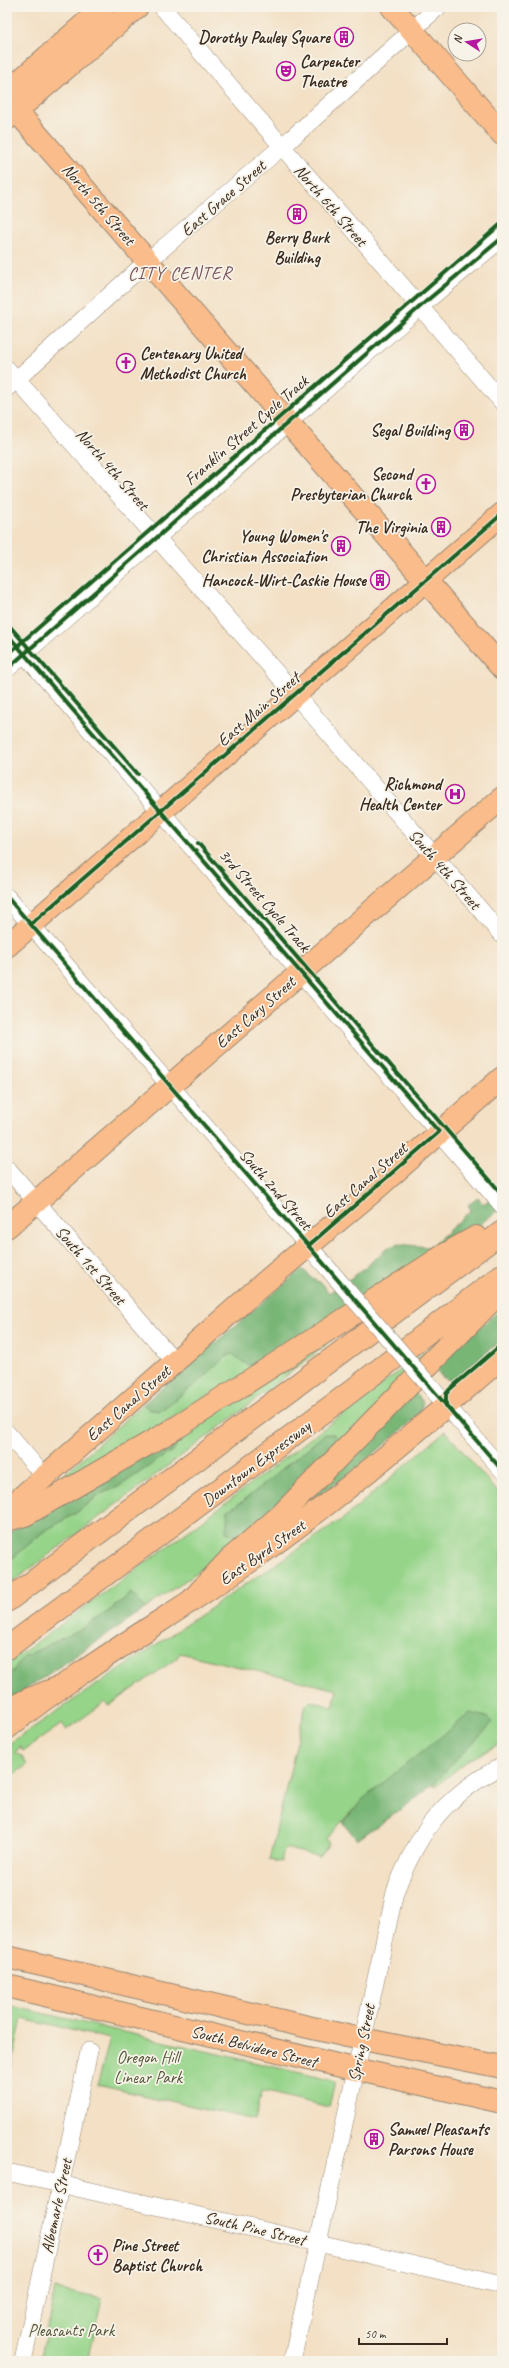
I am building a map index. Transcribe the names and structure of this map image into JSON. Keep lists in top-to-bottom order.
{
  "streets": {
    "main road": [
      "North 5th Street",
      "East Main Street",
      "East Cary Street",
      "East Canal Street",
      "Downtown Expressway",
      "East Byrd Street",
      "South Belvidere Street"
    ],
    "street": [
      "East Grace Street",
      "North 6th Street",
      "North 4th Street",
      "South 4th Street",
      "South 2nd Street",
      "South 1st Street",
      "Spring Street",
      "Albemarle Street",
      "South Pine Street"
    ],
    "cycle path": ["Franklin Street Cycle Track", "3rd Street Cycle Track"]
  },
  "crossings": [
    ["East Grace Street", "North 5th Street"],
    ["East Grace Street", "North 6th Street"],
    ["East Grace Street", "North 4th Street"],
    ["North 5th Street", "East Main Street"],
    ["North 4th Street", "East Main Street"],
    ["North 4th Street", "South 4th Street"],
    ["East Main Street", "South 4th Street"],
    ["East Main Street", "South 2nd Street"],
    ["South 4th Street", "East Cary Street"],
    ["East Cary Street", "South 2nd Street"],
    ["East Cary Street", "South 1st Street"],
    ["East Canal Street", "South 2nd Street"],
    ["East Canal Street", "South 1st Street"],
    ["South 2nd Street", "East Byrd Street"],
    ["Spring Street", "South Belvidere Street"],
    ["Spring Street", "South Pine Street"],
    ["Albemarle Street", "South Pine Street"]
  ],
  "districts": ["CITY CENTER"],
  "parks": ["Oregon Hill Linear Park", "Pleasants Park"],
  "places": {
    "building": [
      "Dorothy Pauley Square",
      "Berry Burk Building",
      "Segal Building",
      "The Virginia",
      "Young Women's Christian Association",
      "Hancock-Wirt-Caskie House",
      "Samuel Pleasants Parsons House"
    ],
    "theatre": ["Carpenter Theatre"],
    "church": ["Centenary United Methodist Church", "Second Presbyterian Church", "Pine Street Baptist Church"],
    "hospital": ["Richmond Health Center"]
  },
  "scale_bar": "50 m",
  "north": "left"
}
